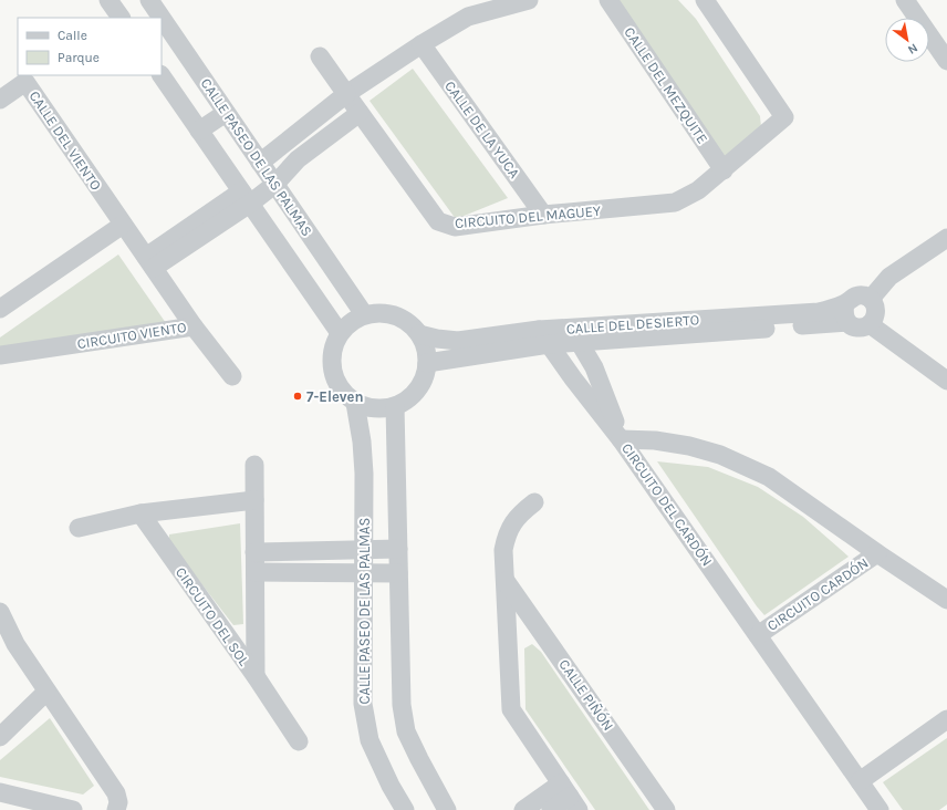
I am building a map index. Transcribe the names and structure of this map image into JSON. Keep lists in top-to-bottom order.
{
  "streets": {
    "street": [
      "CALLE DEL MEZQUITE",
      "CALLE DE LA YUCA",
      "CALLE DEL VIENTO",
      "CALLE PASEO DE LAS PALMAS",
      "CIRCUITO DEL MAGUEY",
      "CALLE DEL DESIERTO",
      "CIRCUITO VIENTO",
      "CIRCUITO DEL CARDÓN",
      "CIRCUITO CARDÓN",
      "CIRCUITO DEL SOL",
      "CALLE PIÑÓN"
    ]
  },
  "crossings": [
    ["CALLE DEL MEZQUITE", "CIRCUITO DEL MAGUEY"],
    ["CALLE DE LA YUCA", "CIRCUITO DEL MAGUEY"],
    ["CALLE DEL VIENTO", "CIRCUITO VIENTO"],
    ["CALLE PASEO DE LAS PALMAS", "CALLE DEL DESIERTO"],
    ["CIRCUITO DEL CARDÓN", "CIRCUITO CARDÓN"]
  ],
  "places": ["7-Eleven"],
  "legend": ["Calle", "Parque"],
  "north": "bottom right"
}
